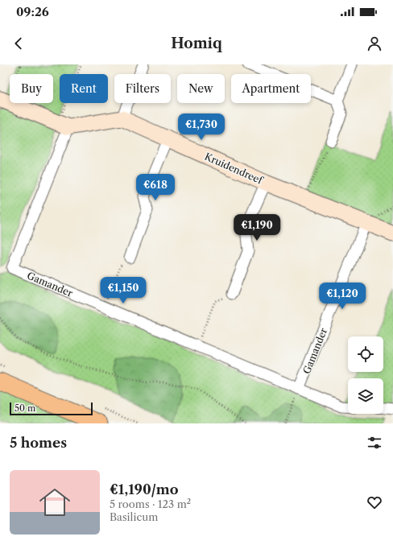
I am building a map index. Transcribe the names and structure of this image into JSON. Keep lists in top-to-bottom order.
{
  "streets": {
    "street": ["Kruidendreef", "Gamander"]
  },
  "crossings": [
    ["Kruidendreef", "Gamander"]
  ],
  "scale_bar": "50 m",
  "page": {
    "status": "09:26",
    "header": "Homiq",
    "chip": [
      "Buy",
      "Rent",
      "Filters",
      "New",
      "Apartment"
    ],
    "price": [
      "€1,730",
      "€618",
      "€1,190",
      "€1,150",
      "€1,120"
    ],
    "scale": "50 m",
    "heading": "5 homes",
    "list": [
      {
        "name": "€1,190/mo",
        "note": "5 rooms · 123 m² · Basilicum"
      }
    ]
  }
}
